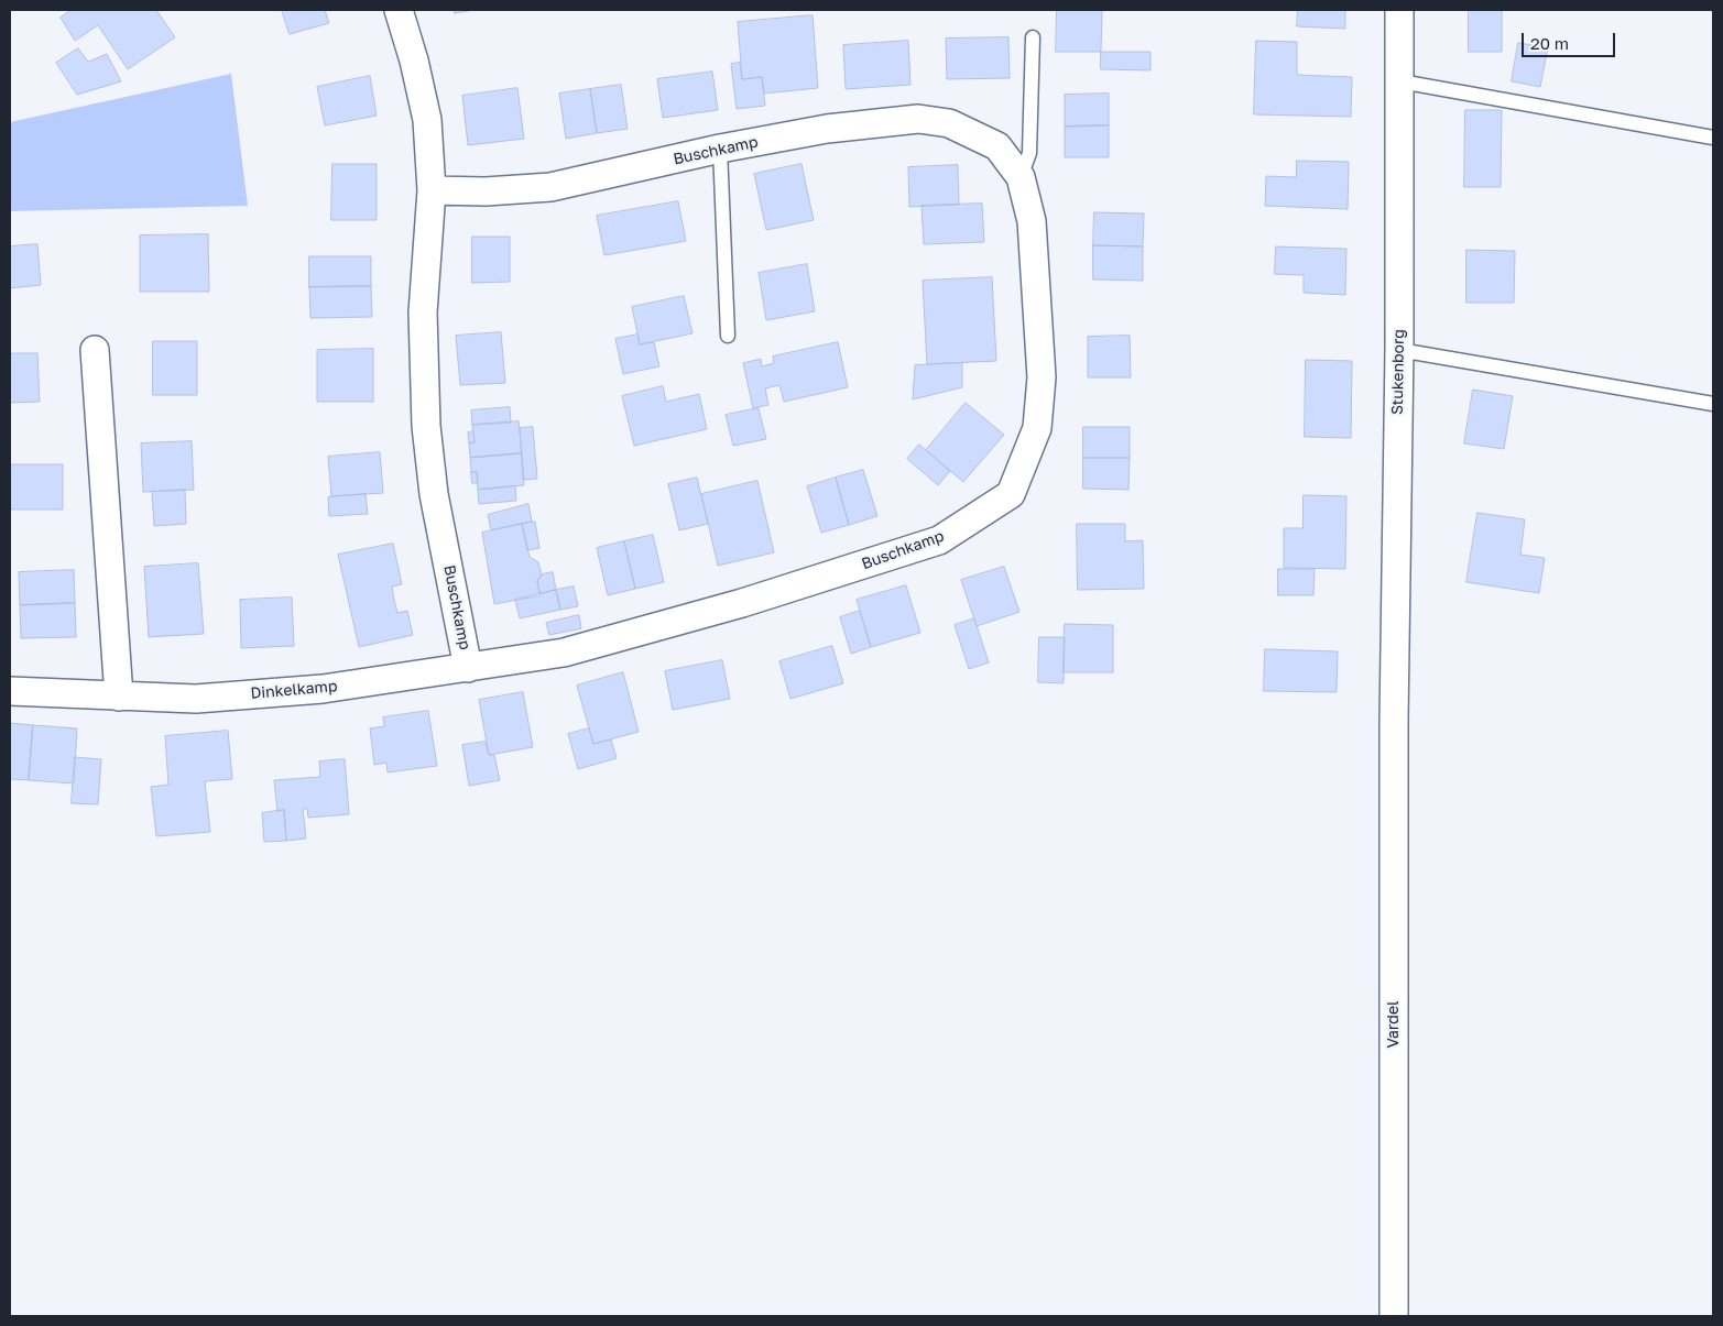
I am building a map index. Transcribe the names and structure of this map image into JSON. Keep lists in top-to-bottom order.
{
  "streets": {
    "street": [
      "Buschkamp",
      "Stukenborg",
      "Dinkelkamp",
      "Vardel"
    ]
  },
  "crossings": [
    ["Buschkamp", "Dinkelkamp"],
    ["Stukenborg", "Vardel"]
  ],
  "scale_bar": "20 m"
}
